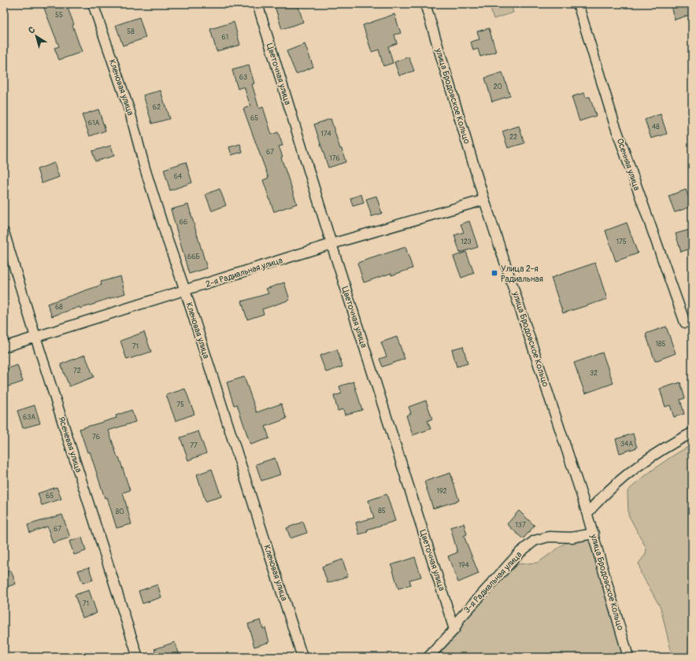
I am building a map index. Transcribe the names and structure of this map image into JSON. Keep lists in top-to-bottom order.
{
  "streets": {
    "street": [
      "Цветочная улица",
      "Кленовая улица",
      "улица Бродовское Кольцо",
      "Осенняя улица",
      "2-я Радиальная улица",
      "Ясеневая улица",
      "3-я Радиальная улица"
    ]
  },
  "crossings": [
    ["Цветочная улица", "2-я Радиальная улица"],
    ["Цветочная улица", "3-я Радиальная улица"],
    ["Кленовая улица", "2-я Радиальная улица"],
    ["улица Бродовское Кольцо", "2-я Радиальная улица"],
    ["улица Бродовское Кольцо", "3-я Радиальная улица"],
    ["2-я Радиальная улица", "Ясеневая улица"]
  ],
  "places": {
    "transit": ["Улица 2-я Радиальная"]
  },
  "house_numbers": [
    "55",
    "58",
    "61",
    "63",
    "20",
    "62",
    "65",
    "61А",
    "48",
    "174",
    "22",
    "67",
    "176",
    "64",
    "66",
    "123",
    "175",
    "66Б",
    "68",
    "185",
    "71",
    "72",
    "32",
    "75",
    "63А",
    "76",
    "34А",
    "77",
    "192",
    "65",
    "85",
    "80",
    "137",
    "67",
    "194",
    "71"
  ],
  "north": "top left"
}
